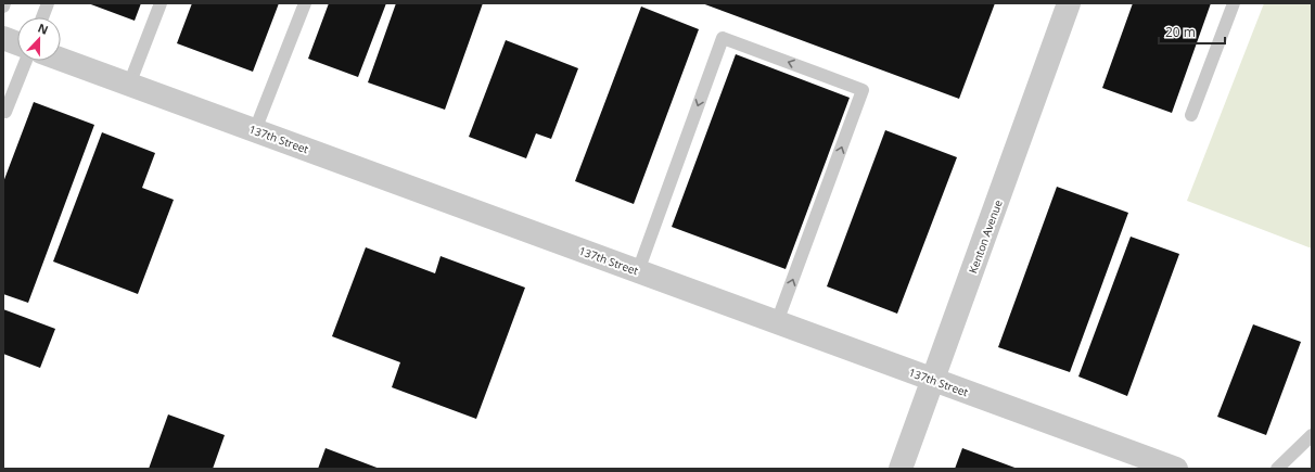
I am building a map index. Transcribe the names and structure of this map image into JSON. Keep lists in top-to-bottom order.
{
  "streets": {
    "street": ["137th Street", "Kenton Avenue"]
  },
  "crossings": [
    ["137th Street", "Kenton Avenue"]
  ],
  "scale_bar": "20 m",
  "north": "top"
}
